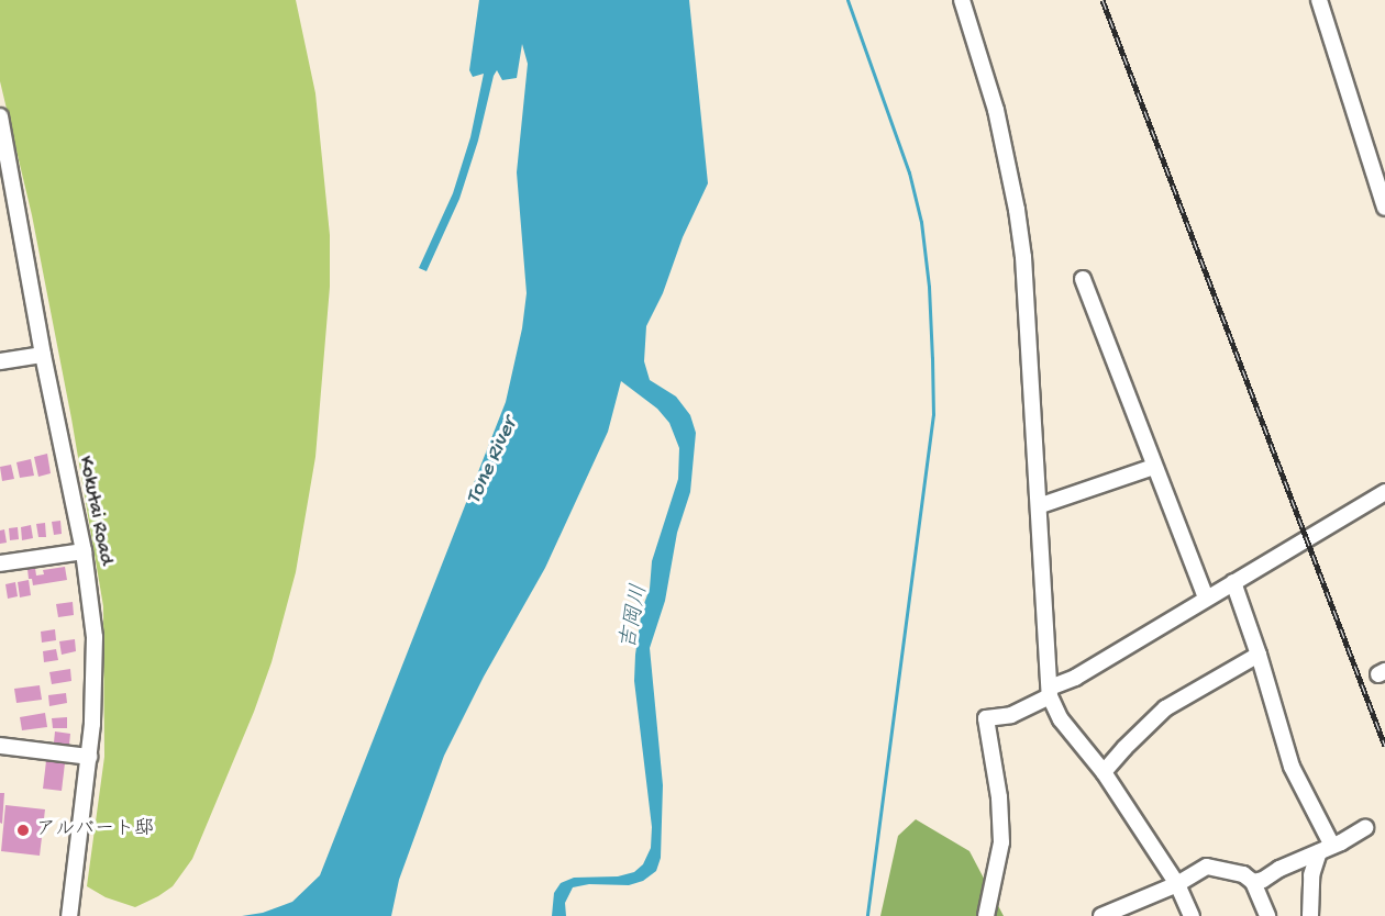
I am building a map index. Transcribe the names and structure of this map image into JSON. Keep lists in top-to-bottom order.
{
  "streets": {
    "street": ["Kokutai Road"]
  },
  "water": ["Tone River", "吉岡川"],
  "places": ["アルバート邸"]
}
